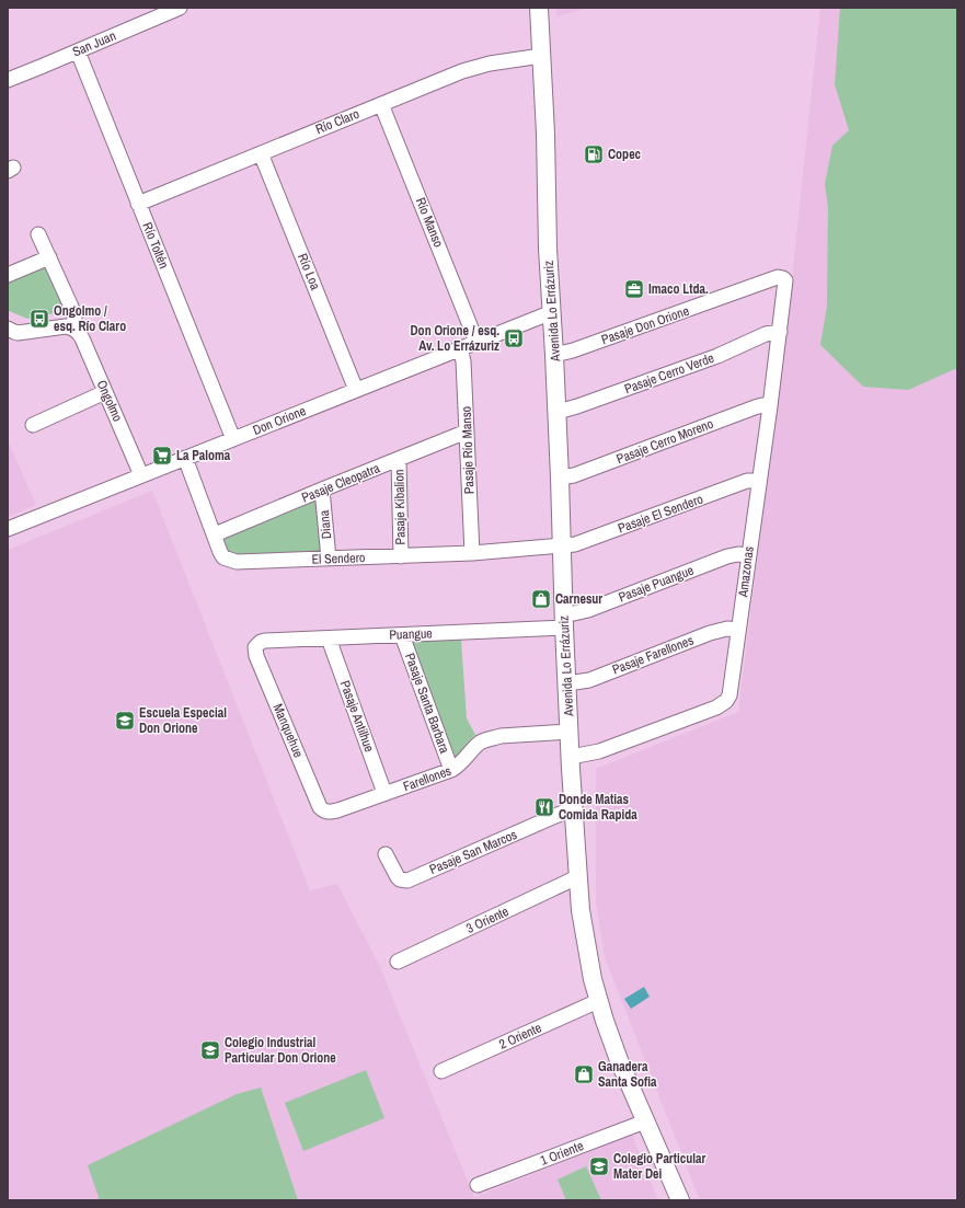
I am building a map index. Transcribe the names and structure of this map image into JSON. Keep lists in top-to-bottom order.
{
  "streets": {
    "main road": ["Avenida Lo Errázuriz"],
    "street": [
      "San Juan",
      "Río Claro",
      "Río Manso",
      "Río Toltén",
      "Río Loa",
      "Pasaje Don Orione",
      "Pasaje Cerro Verde",
      "Ongolmo",
      "Don Orione",
      "Pasaje Cerro Moreno",
      "Pasaje Río Manso",
      "Pasaje Cleopatra",
      "Pasaje Kibalion",
      "Pasaje El Sendero",
      "Diana",
      "El Sendero",
      "Amazonas",
      "Pasaje Puangue",
      "Puangue",
      "Pasaje Farellones",
      "Pasaje Santa Barbara",
      "Pasaje Antilhue",
      "Manquehue",
      "Farellones",
      "Pasaje San Marcos",
      "3 Oriente",
      "2 Oriente",
      "1 Oriente"
    ]
  },
  "crossings": [
    ["San Juan", "Río Toltén"],
    ["Río Claro", "Río Manso"],
    ["Río Claro", "Río Toltén"],
    ["Río Claro", "Río Loa"],
    ["Río Claro", "Avenida Lo Errázuriz"],
    ["Río Manso", "Don Orione"],
    ["Río Toltén", "Don Orione"],
    ["Río Loa", "Don Orione"],
    ["Avenida Lo Errázuriz", "Pasaje Don Orione"],
    ["Avenida Lo Errázuriz", "Pasaje Cerro Verde"],
    ["Avenida Lo Errázuriz", "Don Orione"],
    ["Avenida Lo Errázuriz", "Pasaje Cerro Moreno"],
    ["Avenida Lo Errázuriz", "Pasaje El Sendero"],
    ["Avenida Lo Errázuriz", "El Sendero"],
    ["Avenida Lo Errázuriz", "Amazonas"],
    ["Avenida Lo Errázuriz", "Pasaje Puangue"],
    ["Avenida Lo Errázuriz", "Puangue"],
    ["Avenida Lo Errázuriz", "Pasaje Farellones"],
    ["Avenida Lo Errázuriz", "Farellones"],
    ["Avenida Lo Errázuriz", "Pasaje San Marcos"],
    ["Avenida Lo Errázuriz", "3 Oriente"],
    ["Avenida Lo Errázuriz", "2 Oriente"],
    ["Avenida Lo Errázuriz", "1 Oriente"],
    ["Pasaje Don Orione", "Amazonas"],
    ["Pasaje Cerro Verde", "Amazonas"],
    ["Ongolmo", "Don Orione"],
    ["Don Orione", "Pasaje Río Manso"],
    ["Don Orione", "El Sendero"],
    ["Pasaje Cerro Moreno", "Amazonas"],
    ["Pasaje Río Manso", "Pasaje Cleopatra"],
    ["Pasaje Río Manso", "El Sendero"],
    ["Pasaje Cleopatra", "Pasaje Kibalion"],
    ["Pasaje Cleopatra", "Diana"],
    ["Pasaje Cleopatra", "El Sendero"],
    ["Pasaje Kibalion", "El Sendero"],
    ["Pasaje El Sendero", "El Sendero"],
    ["Pasaje El Sendero", "Amazonas"],
    ["Diana", "El Sendero"],
    ["Amazonas", "Pasaje Puangue"],
    ["Amazonas", "Pasaje Farellones"],
    ["Pasaje Puangue", "Puangue"],
    ["Puangue", "Pasaje Santa Barbara"],
    ["Puangue", "Pasaje Antilhue"],
    ["Puangue", "Manquehue"],
    ["Pasaje Santa Barbara", "Farellones"],
    ["Pasaje Antilhue", "Farellones"],
    ["Manquehue", "Farellones"]
  ],
  "places": {
    "fuel station": ["Copec"],
    "office": ["Imaco Ltda."],
    "bus stop": ["Ongolmo / esq. Río Claro", "Don Orione / esq. Av. Lo Errázuriz"],
    "supermarket": ["La Paloma"],
    "shop": ["Carnesur", "Ganadera Santa Sofia"],
    "school or university": ["Escuela Especial Don Orione", "Colegio Industrial Particular Don Orione", "Colegio Particular Mater Dei"],
    "restaurant": ["Donde Matias Comida Rapida"]
  }
}
